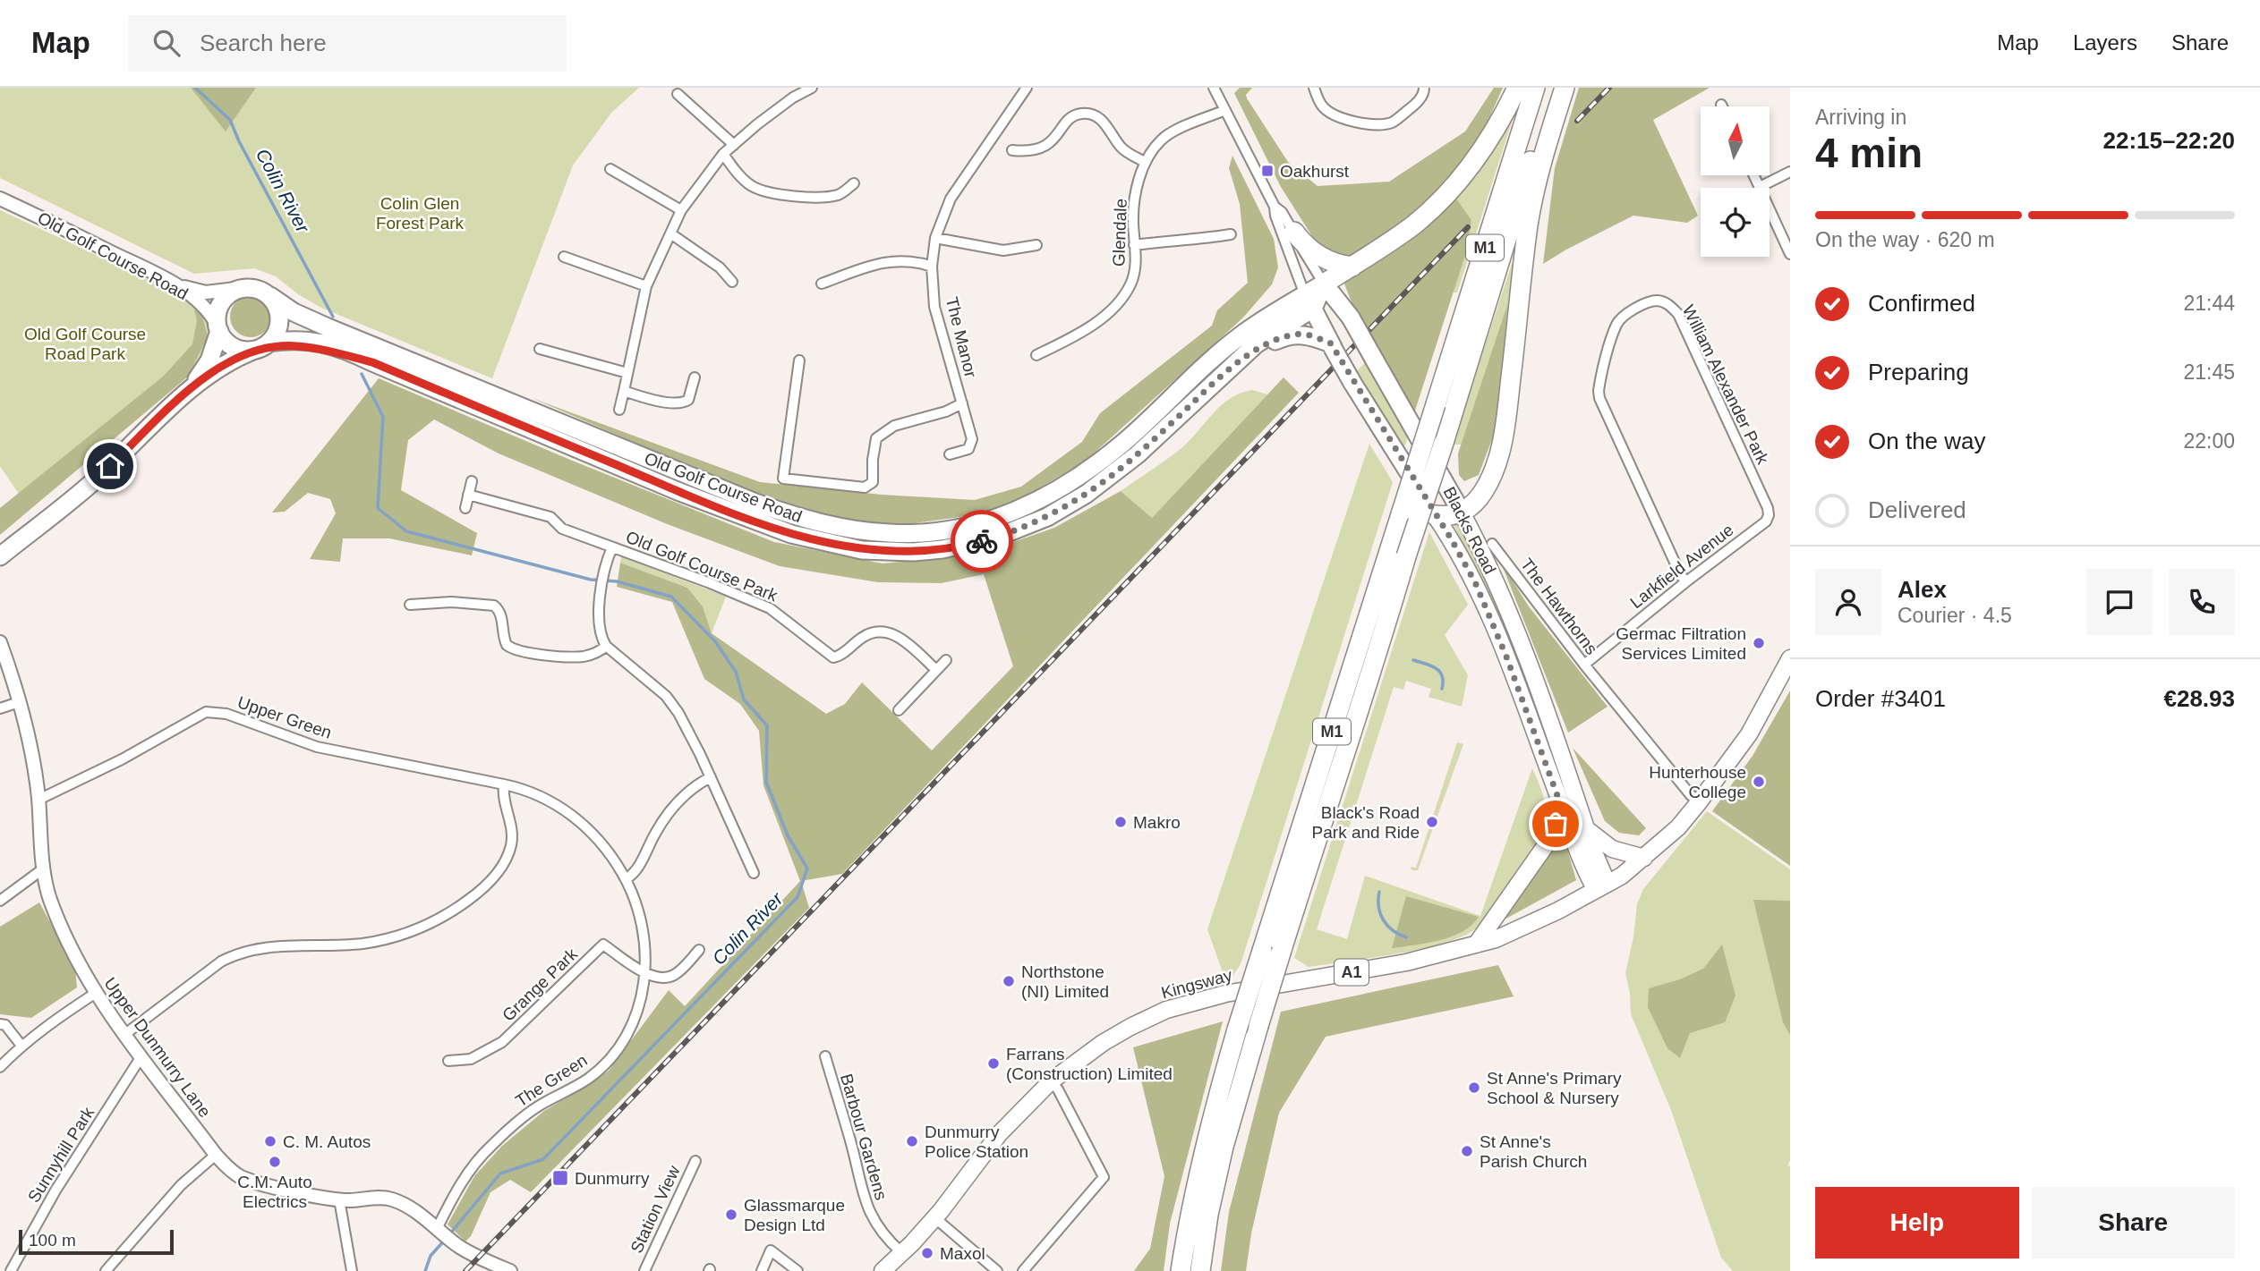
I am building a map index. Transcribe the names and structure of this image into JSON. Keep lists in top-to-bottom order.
{
  "streets": {
    "highway": ["M1", "Old Golf Course Road", "Blacks Road"],
    "main road": ["A1", "Kingsway"],
    "street": [
      "Glendale",
      "The Manor",
      "William Alexander Park",
      "Old Golf Course Park",
      "Larkfield Avenue",
      "The Hawthorns",
      "Upper Green",
      "Grange Park",
      "Upper Dunmurry Lane",
      "The Green",
      "Barbour Gardens",
      "Sunnyhill Park",
      "Station View"
    ]
  },
  "crossings": [
    ["Glendale", "Blacks Road"],
    ["Old Golf Course Road", "Blacks Road"],
    ["William Alexander Park", "Larkfield Avenue"],
    ["Blacks Road", "A1"],
    ["Blacks Road", "Kingsway"],
    ["Larkfield Avenue", "The Hawthorns"],
    ["The Hawthorns", "A1"],
    ["Upper Green", "Upper Dunmurry Lane"],
    ["Upper Green", "The Green"],
    ["A1", "Kingsway"],
    ["Kingsway", "Barbour Gardens"],
    ["Grange Park", "The Green"],
    ["Upper Dunmurry Lane", "The Green"],
    ["Upper Dunmurry Lane", "Sunnyhill Park"]
  ],
  "water": ["Colin River"],
  "parks": ["Colin Glen Forest Park", "Old Golf Course Road Park"],
  "places": {
    "transit": ["Oakhurst", "Dunmurry"],
    "other": [
      "Germac Filtration Services Limited",
      "Hunterhouse College",
      "Makro",
      "Black's Road Park and Ride",
      "Northstone (NI) Limited",
      "Farrans (Construction) Limited",
      "St Anne's Primary School & Nursery",
      "C. M. Autos",
      "Dunmurry Police Station",
      "St Anne's Parish Church",
      "C.M. Auto Electrics",
      "Glassmarque Design Ltd",
      "Maxol"
    ]
  },
  "scale_bar": "100 m",
  "north": "top",
  "page": {
    "header": "Map",
    "search": "Search here",
    "nav": ["Map", "Layers", "Share"],
    "heading": ["4 min", "Arriving in", "22:15–22:20"],
    "panel": [
      "Alex",
      "Courier · 4.5",
      "Order #3401",
      "€28.93"
    ],
    "bar": "On the way · 620 m",
    "list": [
      ["Confirmed", "21:44"],
      ["Preparing", "21:45"],
      ["On the way", "22:00"],
      "Delivered"
    ],
    "buttons": ["Help", "Share"],
    "scale": "100 m"
  }
}
